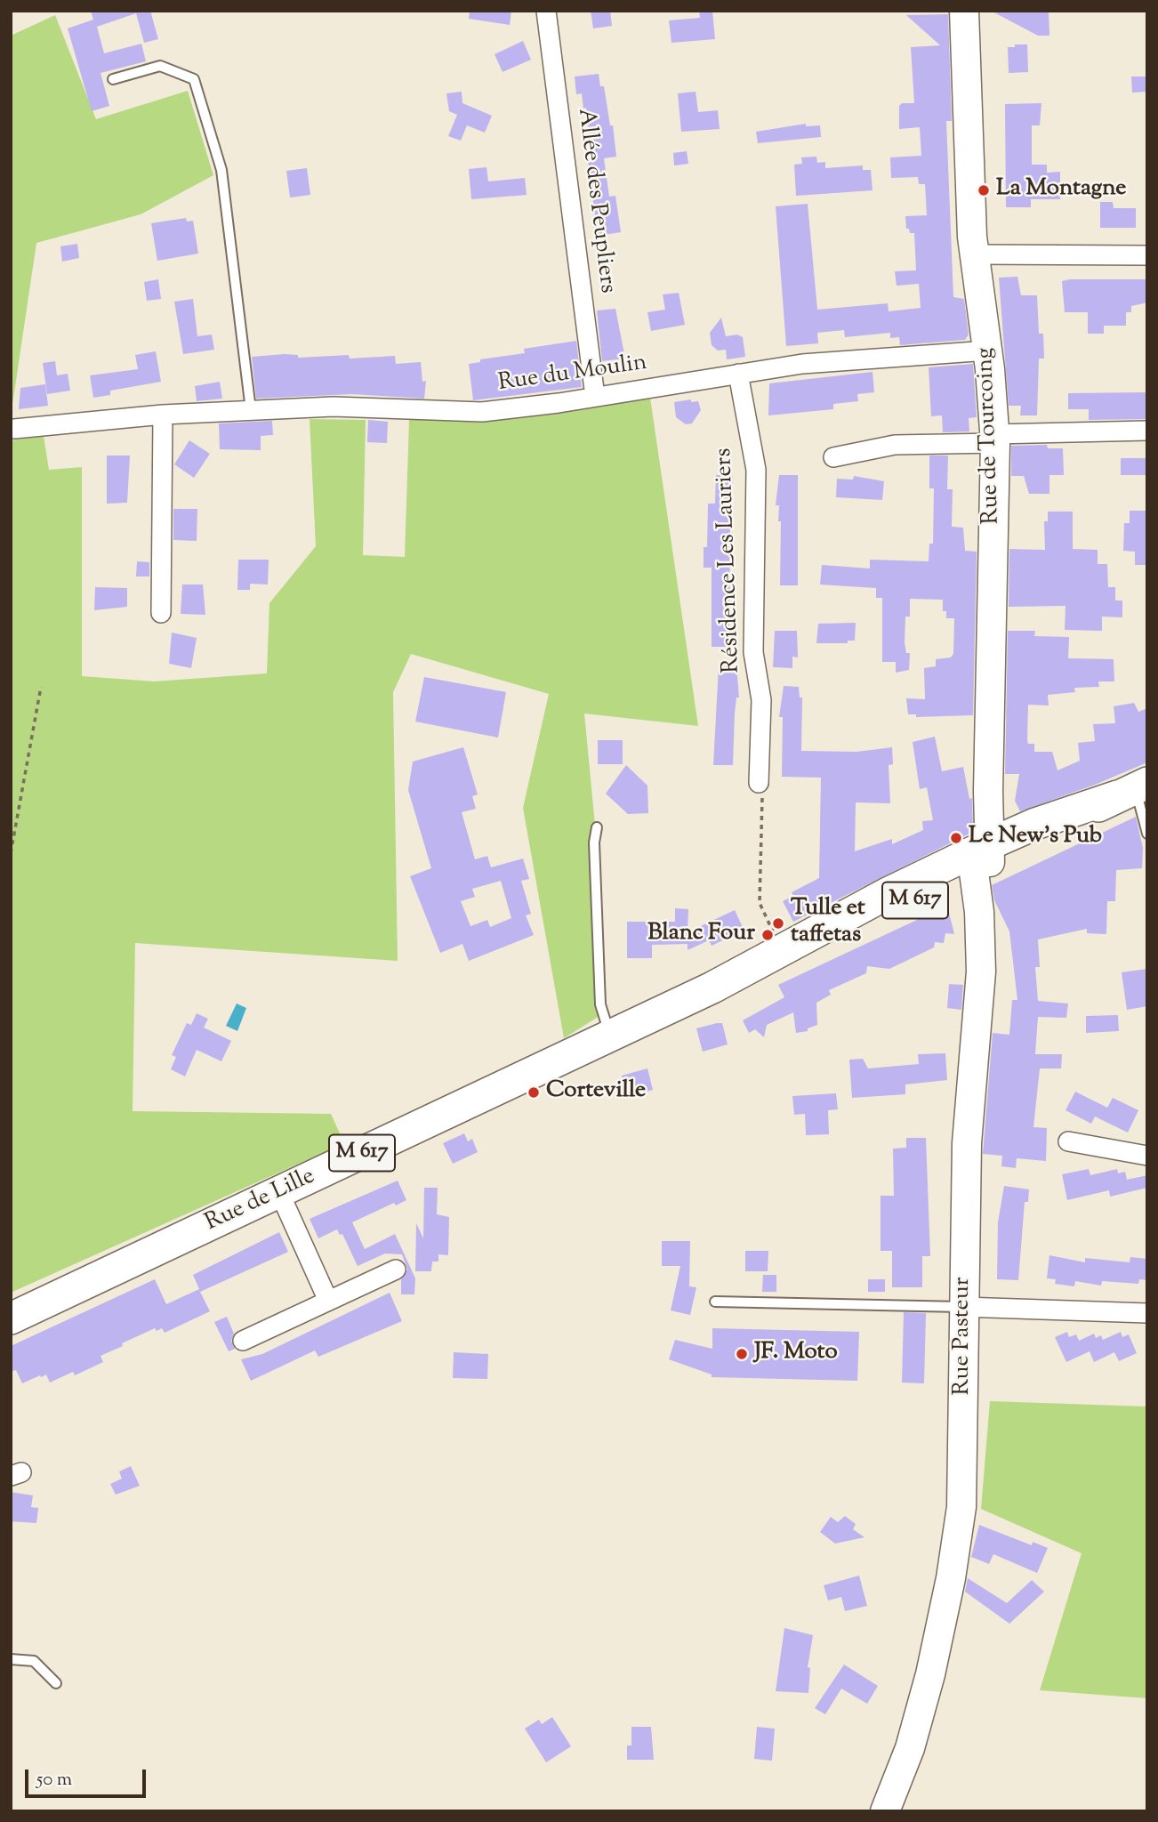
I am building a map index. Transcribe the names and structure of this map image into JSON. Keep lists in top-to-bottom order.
{
  "streets": {
    "main road": [
      "Rue de Tourcoing",
      "M 617",
      "Rue de Lille",
      "Rue Pasteur"
    ],
    "street": ["Allée des Peupliers", "Rue du Moulin", "Résidence Les Lauriers"]
  },
  "crossings": [
    ["Allée des Peupliers", "Rue du Moulin"],
    ["Rue du Moulin", "Rue de Tourcoing"],
    ["Rue du Moulin", "Résidence Les Lauriers"],
    ["Rue de Tourcoing", "Rue de Lille"],
    ["Rue de Tourcoing", "Rue Pasteur"],
    ["Rue de Lille", "Rue Pasteur"]
  ],
  "places": [
    "La Montagne",
    "Le New's Pub",
    "Tulle et taffetas",
    "Blanc Four",
    "Corteville",
    "JF. Moto"
  ],
  "scale_bar": "50 m"
}
